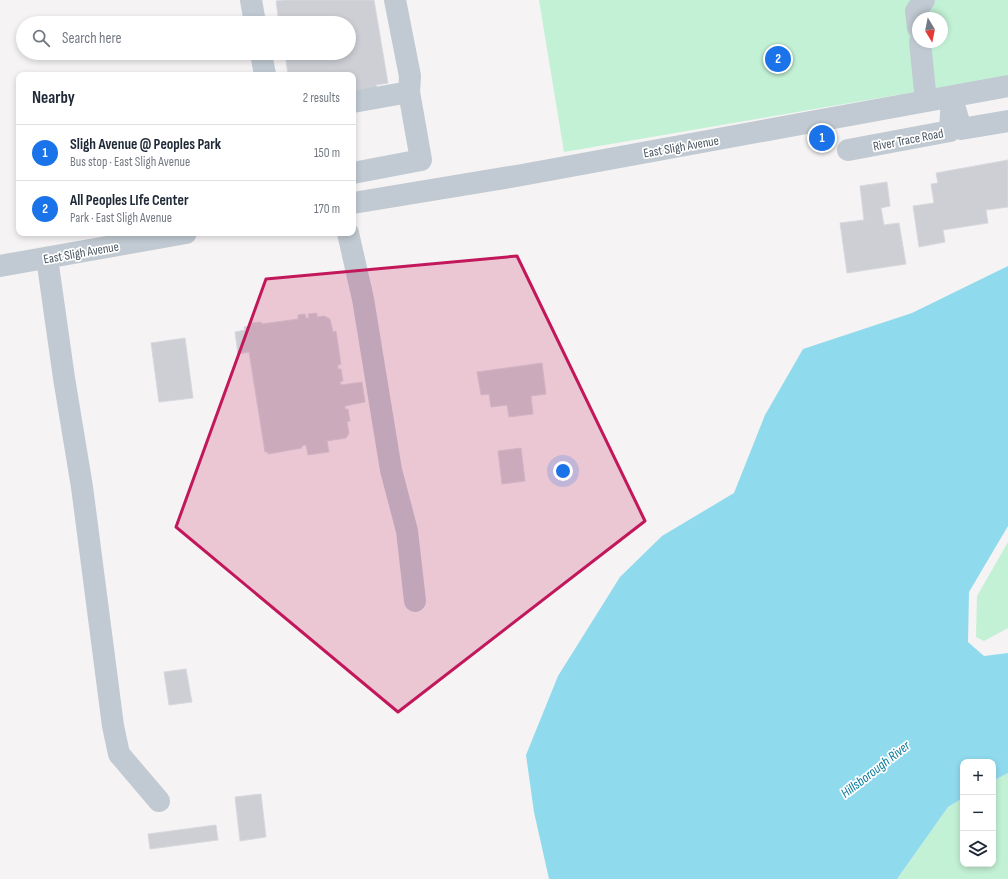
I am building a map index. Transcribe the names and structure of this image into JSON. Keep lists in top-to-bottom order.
{
  "streets": {
    "street": ["River Trace Road", "East Sligh Avenue"]
  },
  "crossings": [
    ["River Trace Road", "East Sligh Avenue"]
  ],
  "water": ["Hillsborough River"],
  "north": "bottom",
  "page": {
    "search": "Search here",
    "pins": ["2", "1"],
    "heading": ["Nearby", "2 results"],
    "list": [
      {
        "mark": "1",
        "name": "Sligh Avenue @ Peoples Park",
        "note": "Bus stop · East Sligh Avenue",
        "value": "150 m"
      },
      {
        "mark": "2",
        "name": "All Peoples LIfe Center",
        "note": "Park · East Sligh Avenue",
        "value": "170 m"
      }
    ],
    "map_buttons": ["+", "−"]
  }
}
